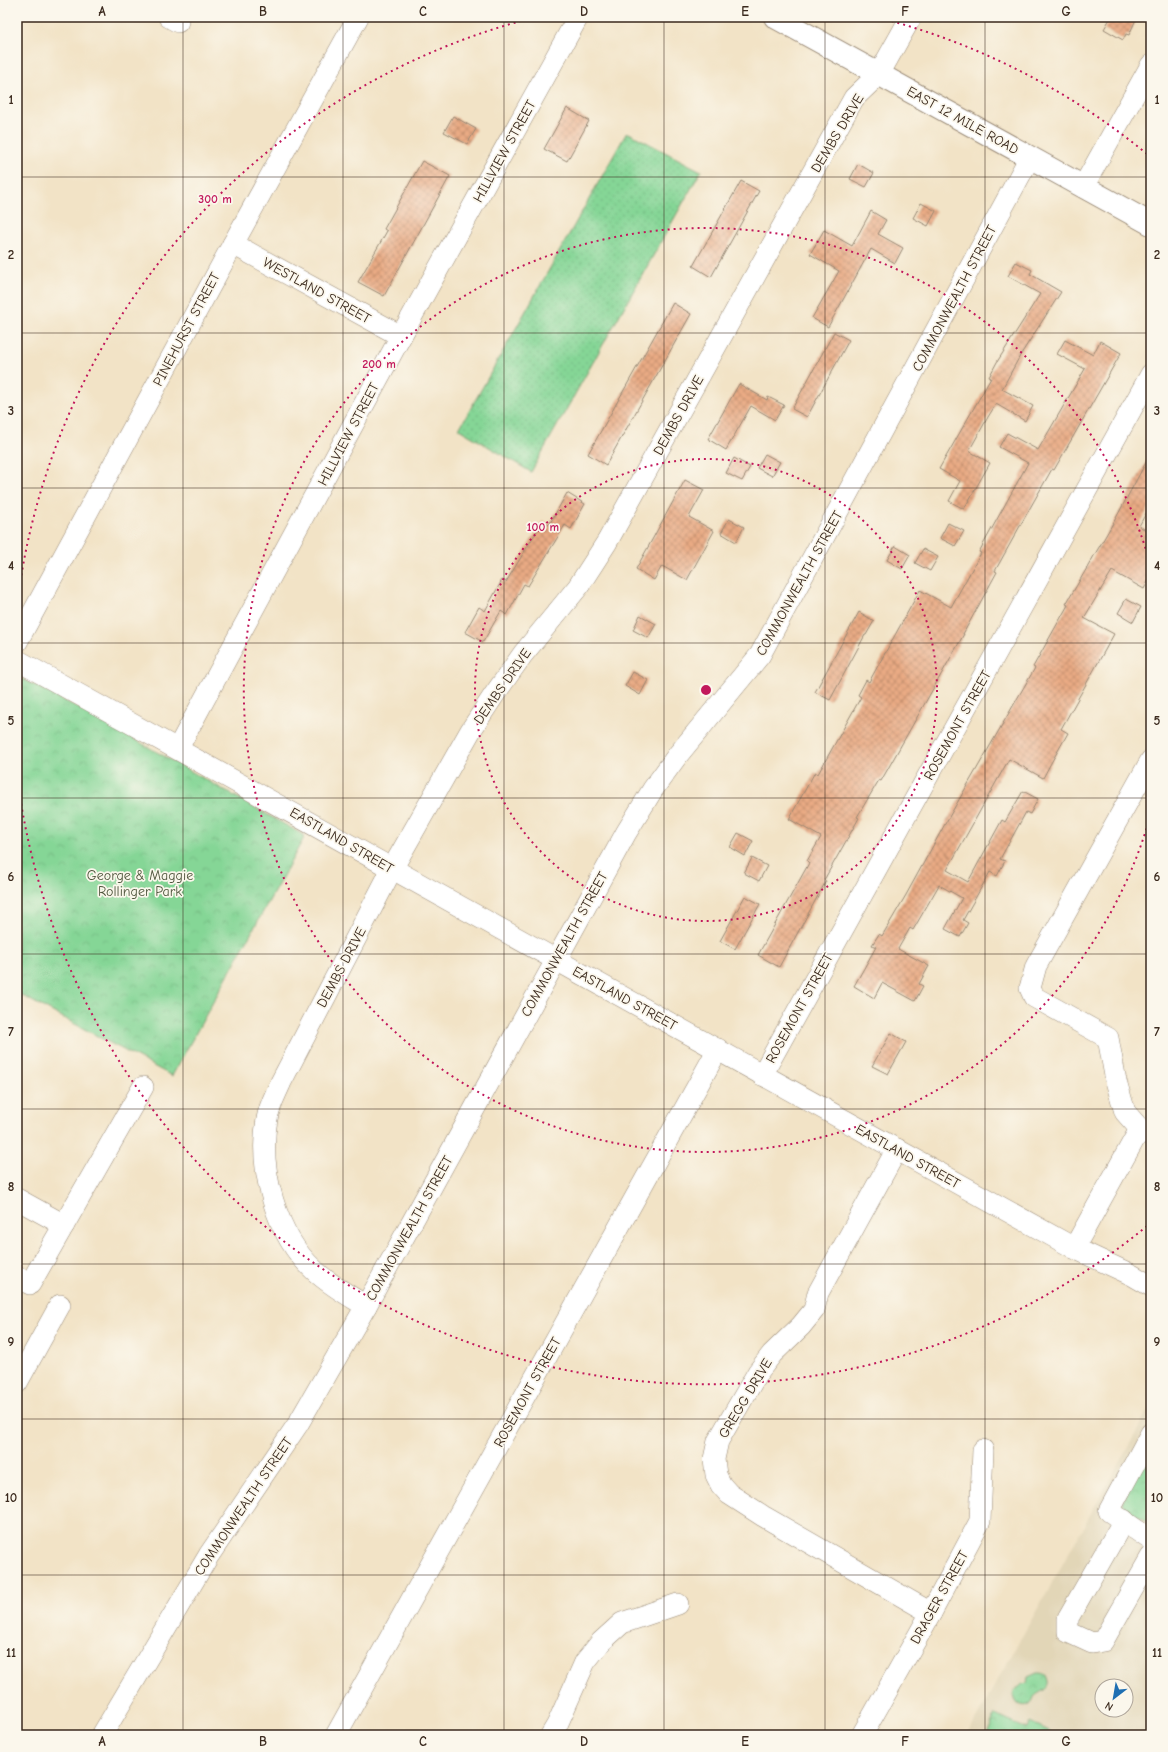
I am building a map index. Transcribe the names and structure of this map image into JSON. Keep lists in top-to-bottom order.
{
  "streets": {
    "main road": ["EAST 12 MILE ROAD"],
    "street": [
      "DEMBS DRIVE",
      "HILLVIEW STREET",
      "WESTLAND STREET",
      "COMMONWEALTH STREET",
      "PINEHURST STREET",
      "ROSEMONT STREET",
      "EASTLAND STREET",
      "GREGG DRIVE",
      "DRAGER STREET"
    ]
  },
  "crossings": [
    ["EAST 12 MILE ROAD", "DEMBS DRIVE"],
    ["EAST 12 MILE ROAD", "COMMONWEALTH STREET"],
    ["DEMBS DRIVE", "COMMONWEALTH STREET"],
    ["DEMBS DRIVE", "EASTLAND STREET"],
    ["HILLVIEW STREET", "WESTLAND STREET"],
    ["HILLVIEW STREET", "EASTLAND STREET"],
    ["WESTLAND STREET", "PINEHURST STREET"],
    ["COMMONWEALTH STREET", "EASTLAND STREET"],
    ["ROSEMONT STREET", "EASTLAND STREET"],
    ["EASTLAND STREET", "GREGG DRIVE"],
    ["GREGG DRIVE", "DRAGER STREET"]
  ],
  "parks": ["George & Maggie Rollinger Park"],
  "north": "bottom left",
  "grid": {
    "columns": [
      "A",
      "B",
      "C",
      "D",
      "E",
      "F",
      "G"
    ],
    "rows": [
      "1",
      "2",
      "3",
      "4",
      "5",
      "6",
      "7",
      "8",
      "9",
      "10",
      "11"
    ]
  },
  "rings": ["300 m", "200 m", "100 m"]
}
